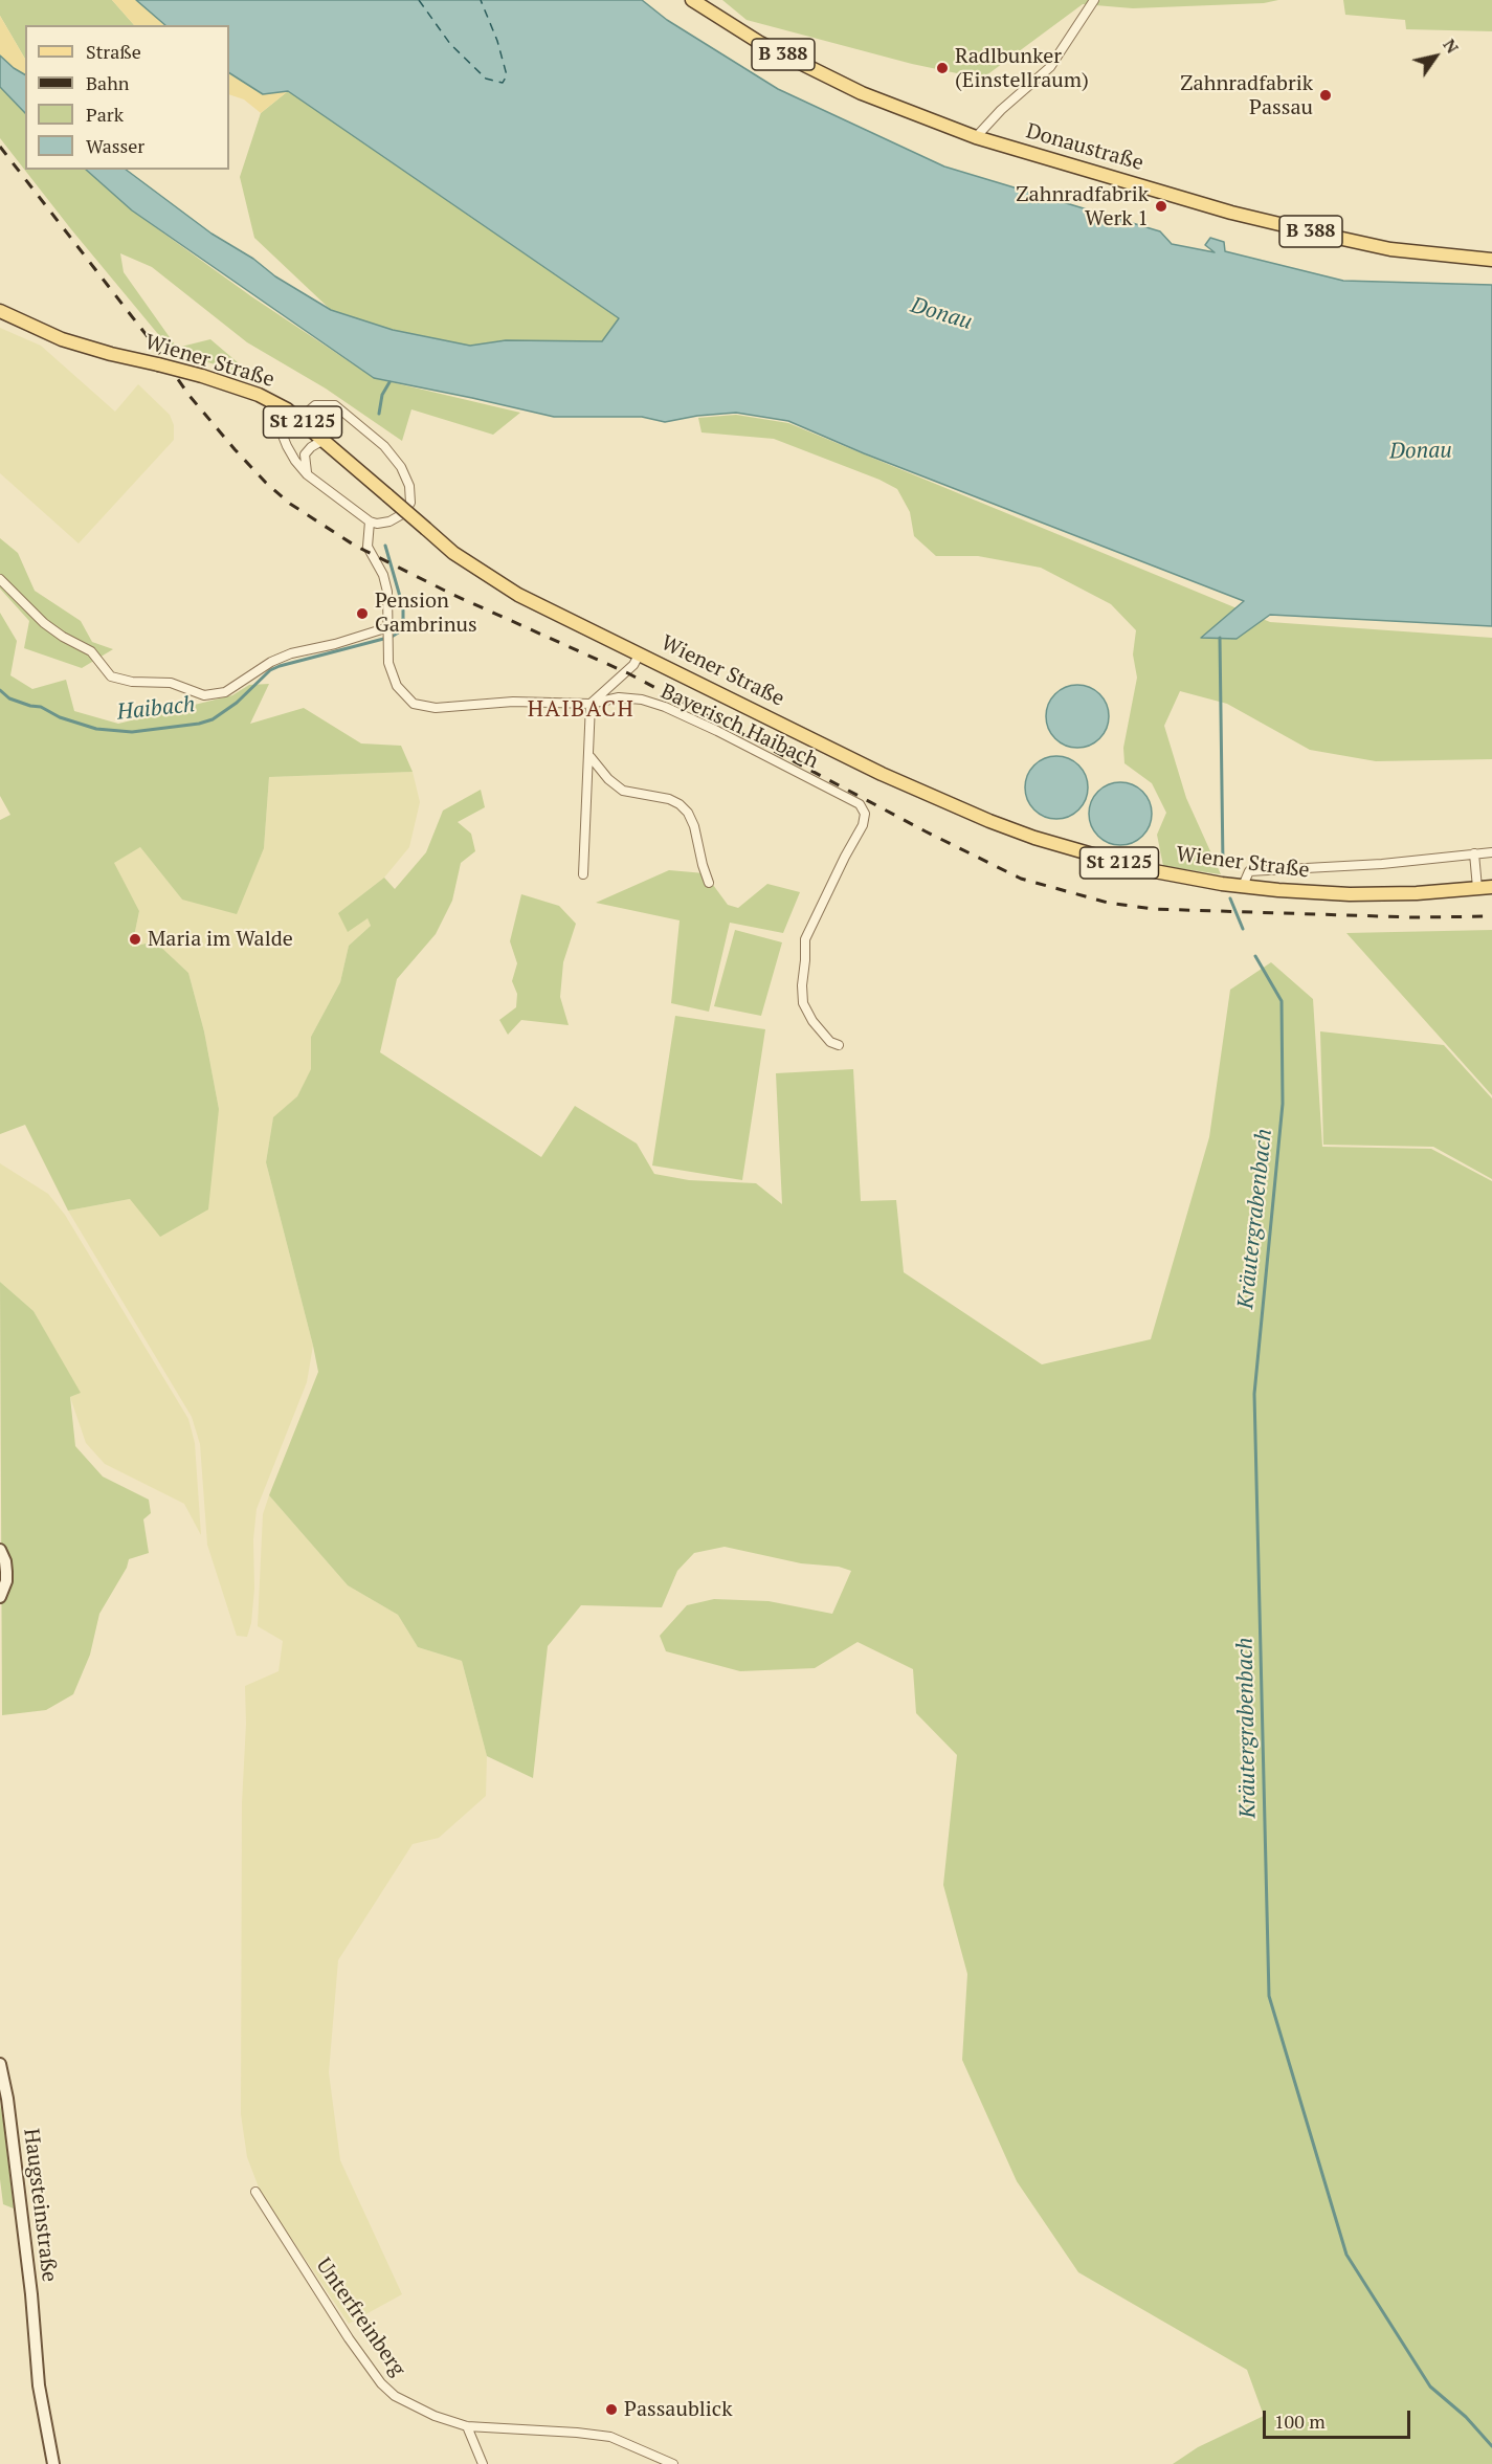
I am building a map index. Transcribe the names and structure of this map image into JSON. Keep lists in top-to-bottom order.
{
  "streets": {
    "main road": [
      "B 388",
      "Donaustraße",
      "Wiener Straße",
      "St 2125",
      "Haugsteinstraße"
    ],
    "street": ["Bayerisch Haibach", "Unterfreinberg"]
  },
  "districts": ["HAIBACH"],
  "water": ["Donau", "Haibach", "Kräutergrabenbach"],
  "places": [
    "Radlbunker (Einstellraum)",
    "Zahnradfabrik Passau",
    "Zahnradfabrik Werk 1",
    "Pension Gambrinus",
    "Maria im Walde",
    "Passaublick"
  ],
  "legend": [
    "Straße",
    "Bahn",
    "Park",
    "Wasser"
  ],
  "scale_bar": "100 m",
  "north": "top right"
}
